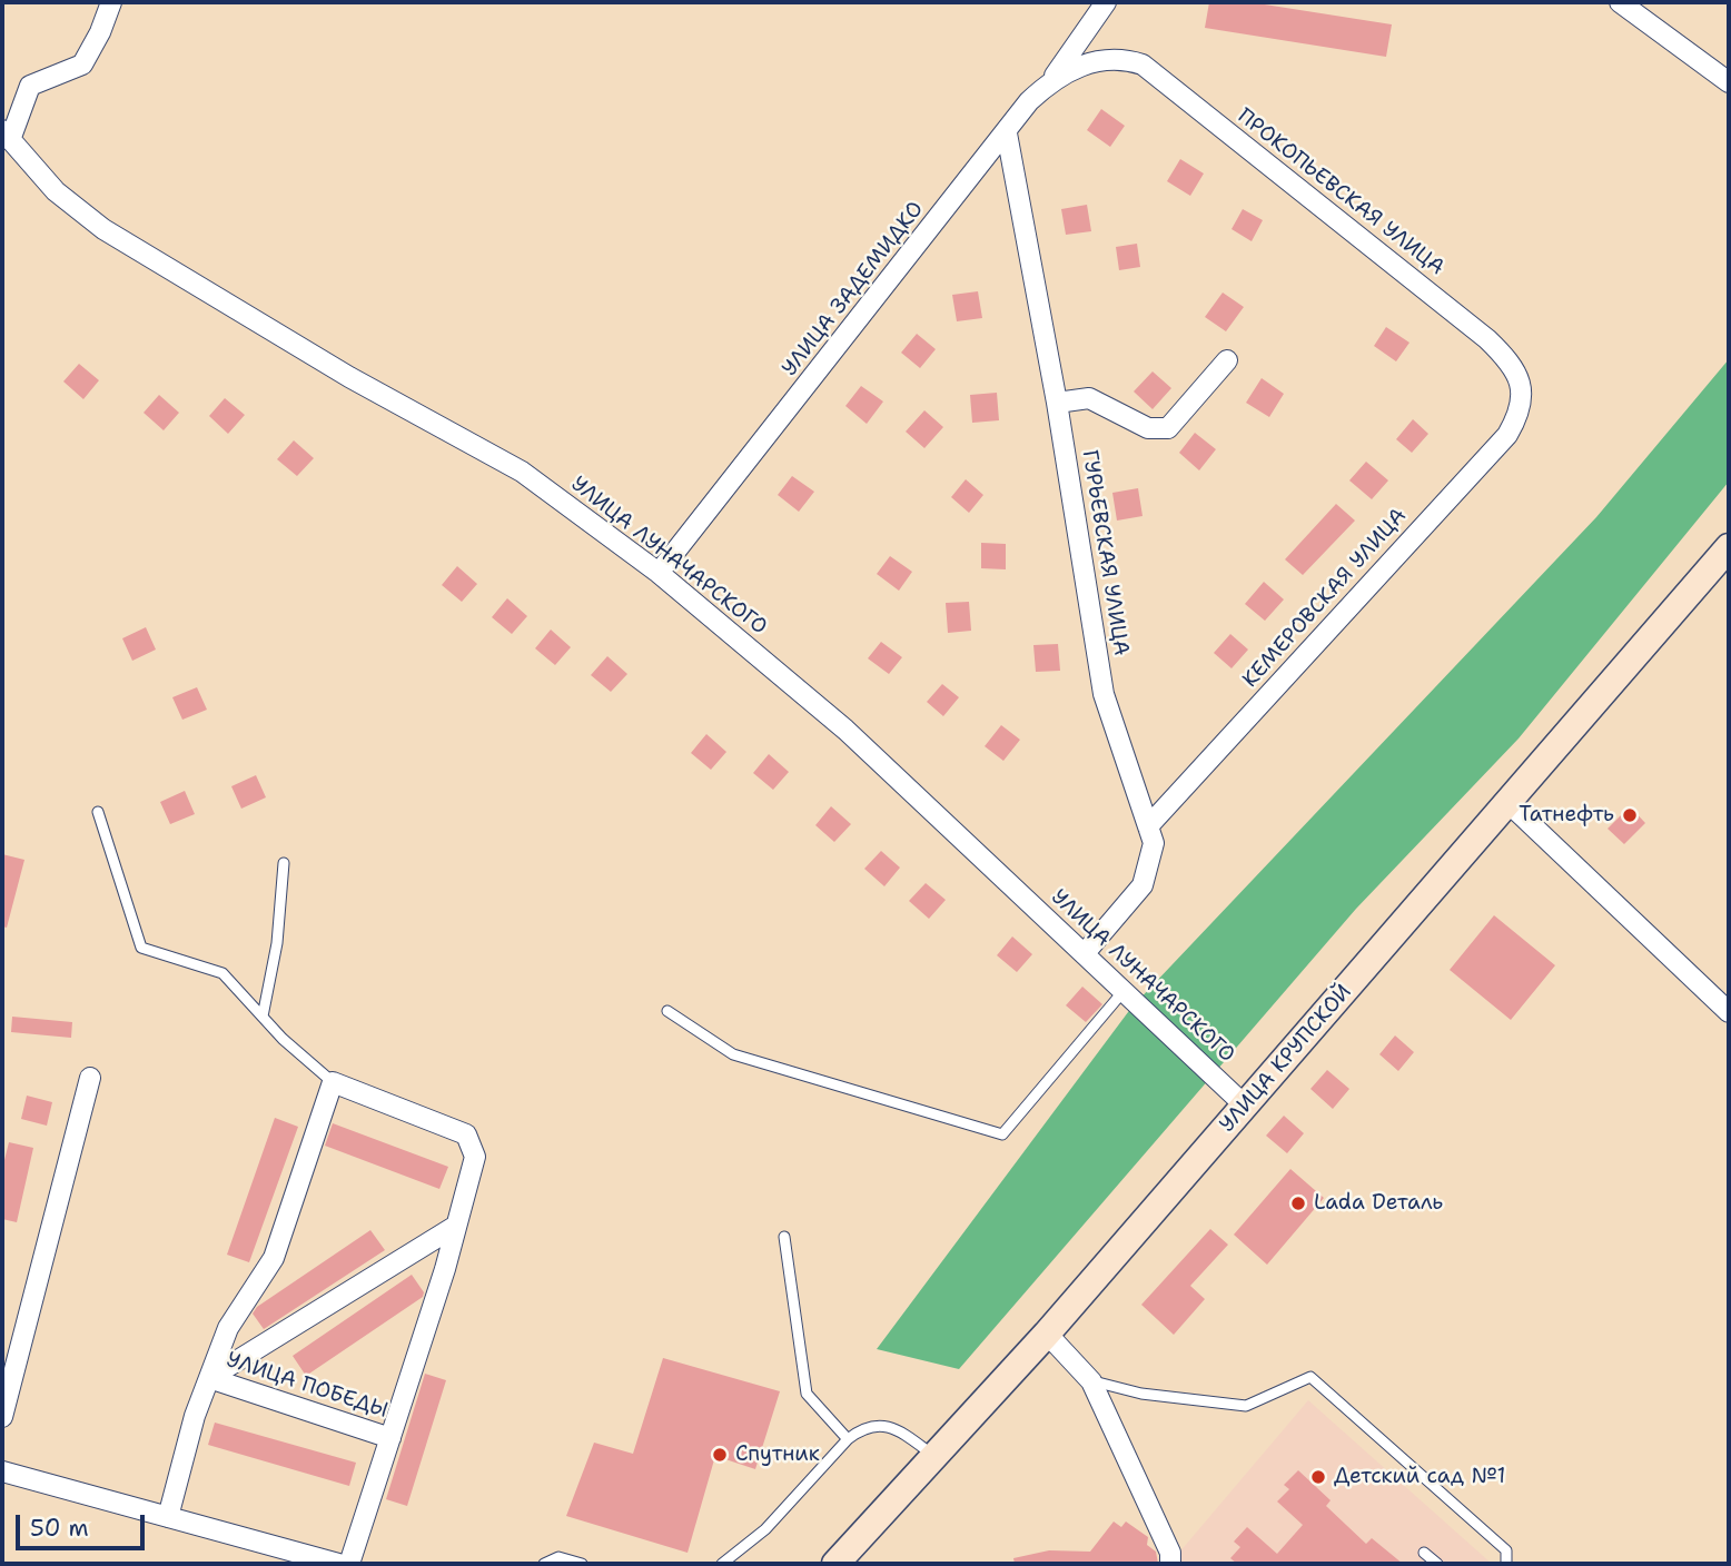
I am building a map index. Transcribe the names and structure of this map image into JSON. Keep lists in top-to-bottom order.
{
  "streets": {
    "street": [
      "ПРОКОПЬЕВСКАЯ УЛИЦА",
      "УЛИЦА ЗАДЕМИДКО",
      "ГУРЬЕВСКАЯ УЛИЦА",
      "УЛИЦА ЛУНАЧАРСКОГО",
      "КЕМЕРОВСКАЯ УЛИЦА",
      "УЛИЦА КРУПСКОЙ",
      "УЛИЦА ПОБЕДЫ"
    ]
  },
  "crossings": [
    ["ПРОКОПЬЕВСКАЯ УЛИЦА", "УЛИЦА ЗАДЕМИДКО"],
    ["ПРОКОПЬЕВСКАЯ УЛИЦА", "КЕМЕРОВСКАЯ УЛИЦА"],
    ["УЛИЦА ЗАДЕМИДКО", "ГУРЬЕВСКАЯ УЛИЦА"],
    ["УЛИЦА ЗАДЕМИДКО", "УЛИЦА ЛУНАЧАРСКОГО"],
    ["ГУРЬЕВСКАЯ УЛИЦА", "УЛИЦА ЛУНАЧАРСКОГО"],
    ["ГУРЬЕВСКАЯ УЛИЦА", "КЕМЕРОВСКАЯ УЛИЦА"],
    ["УЛИЦА ЛУНАЧАРСКОГО", "УЛИЦА КРУПСКОЙ"]
  ],
  "places": [
    "Татнефть",
    "Lada Dеталь",
    "Спутник",
    "Детский сад №1"
  ],
  "scale_bar": "50 m"
}
